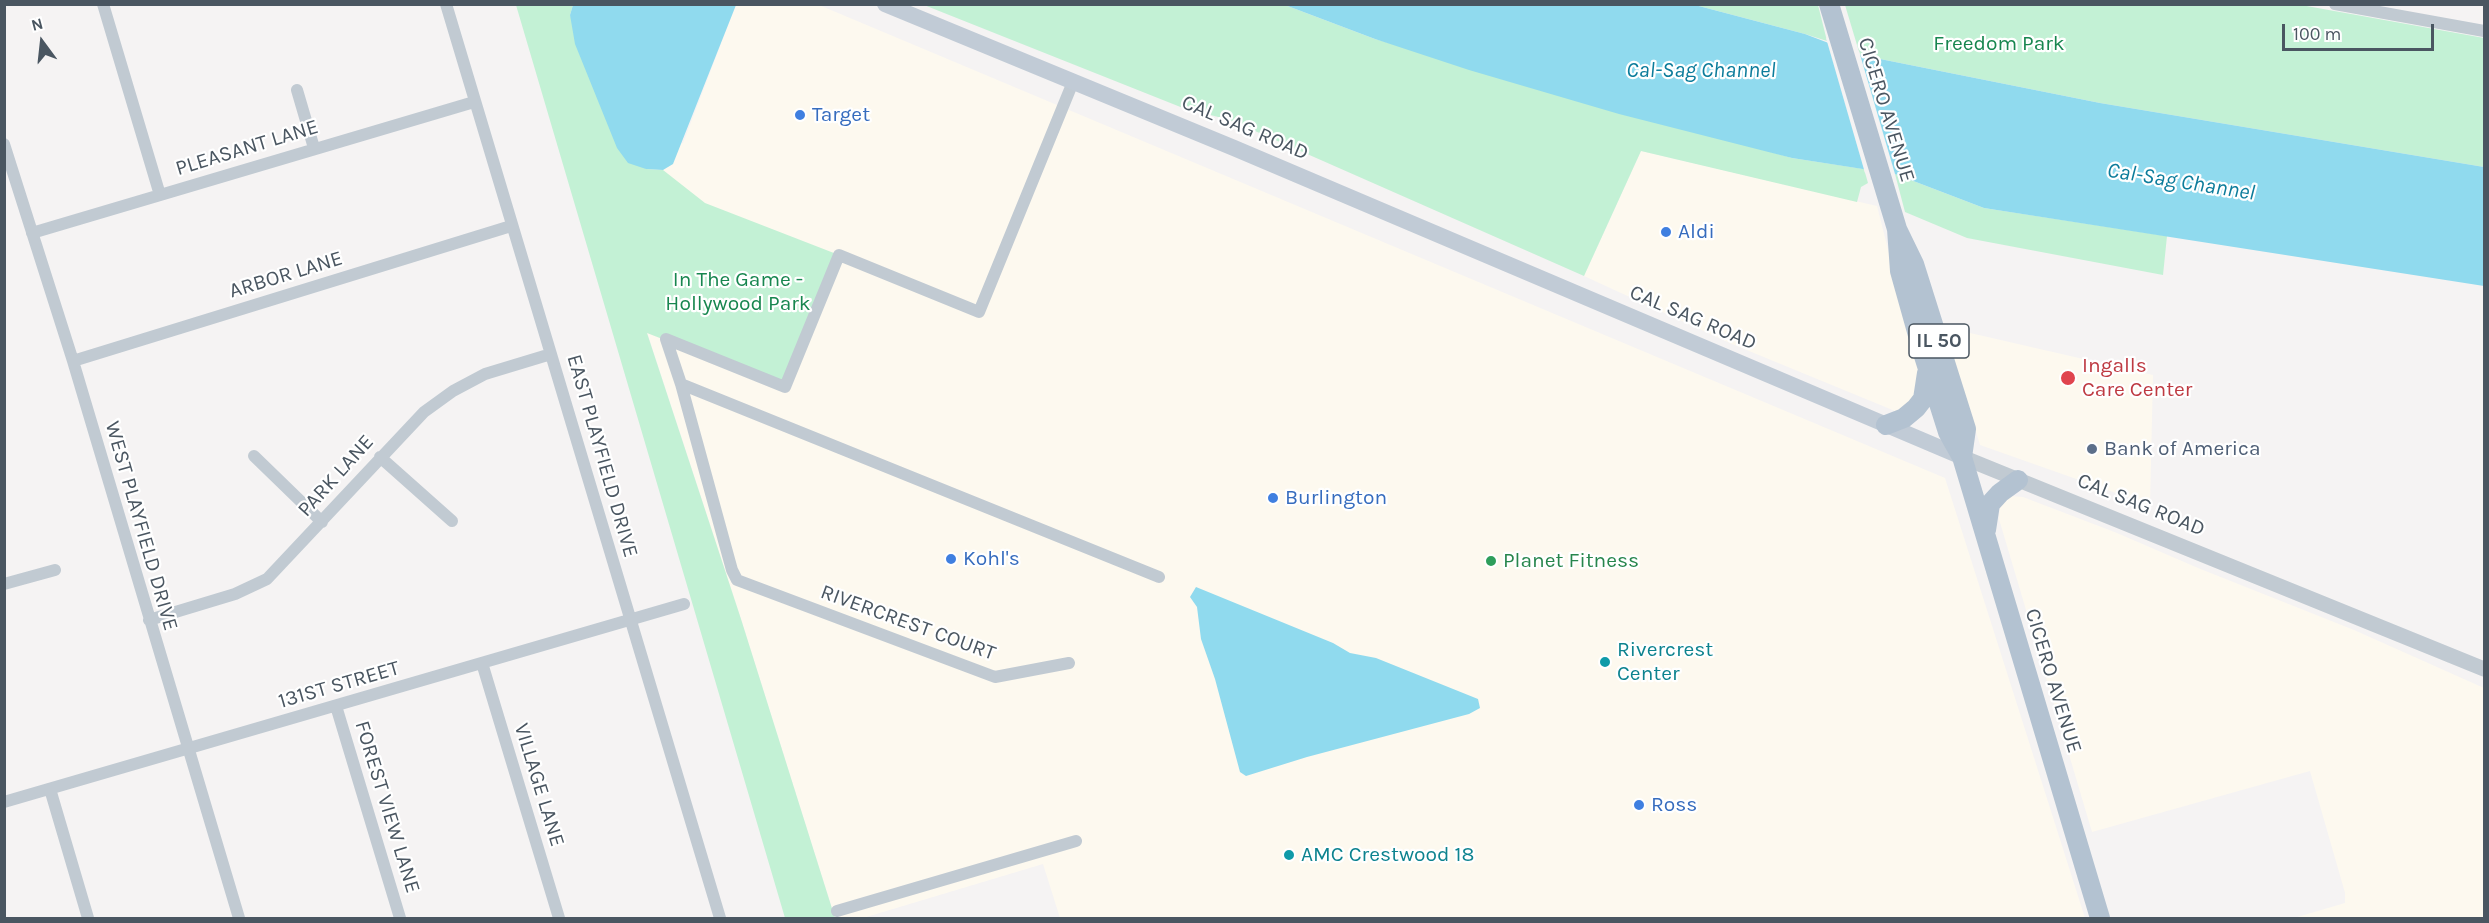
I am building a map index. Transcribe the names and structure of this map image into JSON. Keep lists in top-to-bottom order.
{
  "streets": {
    "main road": ["CICERO AVENUE", "CAL SAG ROAD", "IL 50"],
    "street": [
      "PLEASANT LANE",
      "ARBOR LANE",
      "EAST PLAYFIELD DRIVE",
      "PARK LANE",
      "WEST PLAYFIELD DRIVE",
      "RIVERCREST COURT",
      "131ST STREET",
      "VILLAGE LANE",
      "FOREST VIEW LANE"
    ]
  },
  "crossings": [
    ["CICERO AVENUE", "CAL SAG ROAD"],
    ["PLEASANT LANE", "EAST PLAYFIELD DRIVE"],
    ["PLEASANT LANE", "WEST PLAYFIELD DRIVE"],
    ["ARBOR LANE", "EAST PLAYFIELD DRIVE"],
    ["ARBOR LANE", "WEST PLAYFIELD DRIVE"],
    ["EAST PLAYFIELD DRIVE", "PARK LANE"],
    ["EAST PLAYFIELD DRIVE", "131ST STREET"],
    ["PARK LANE", "WEST PLAYFIELD DRIVE"],
    ["WEST PLAYFIELD DRIVE", "131ST STREET"],
    ["131ST STREET", "VILLAGE LANE"],
    ["131ST STREET", "FOREST VIEW LANE"]
  ],
  "water": ["Cal-Sag Channel"],
  "parks": ["Freedom Park", "In The Game - Hollywood Park"],
  "places": [
    "Target",
    "Aldi",
    "Ingalls Care Center",
    "Bank of America",
    "Burlington",
    "Kohl's",
    "Planet Fitness",
    "Rivercrest Center",
    "Ross",
    "AMC Crestwood 18"
  ],
  "scale_bar": "100 m",
  "north": "top"
}
